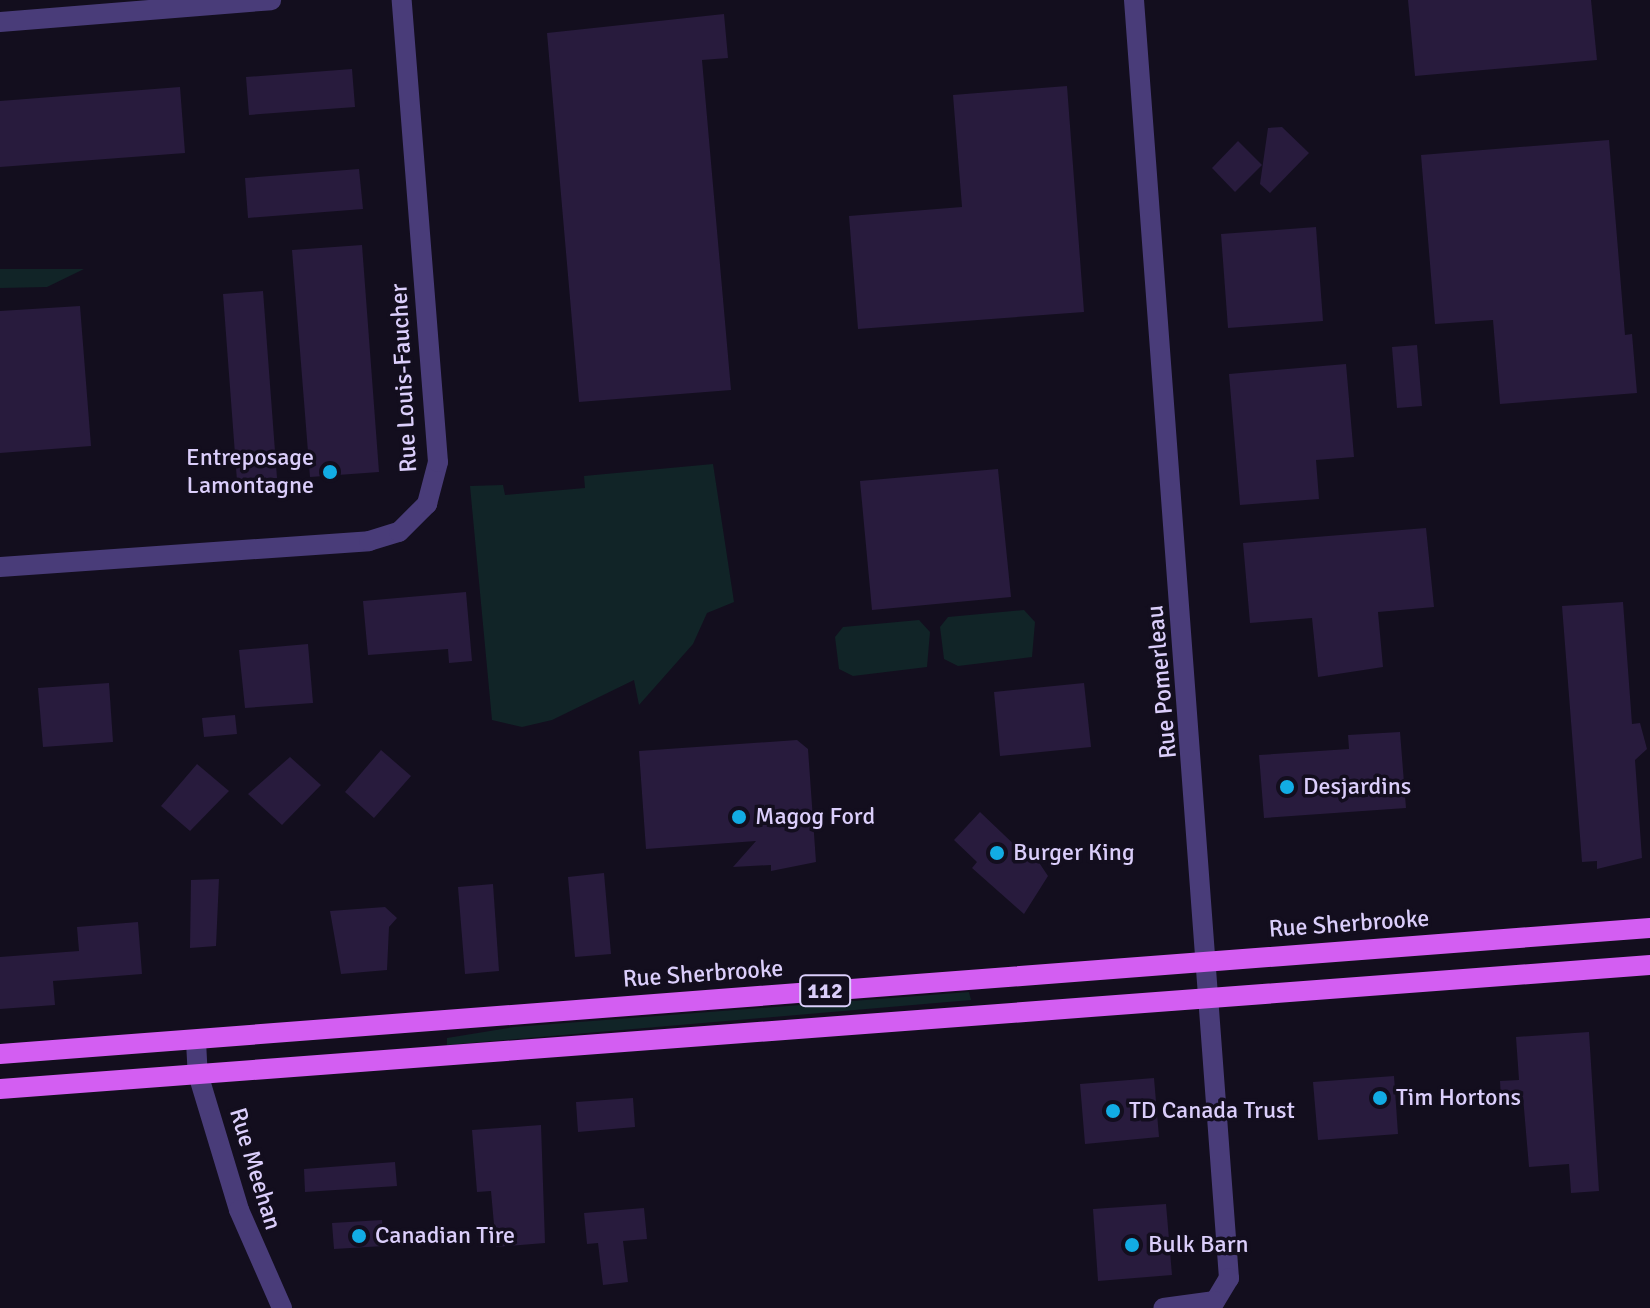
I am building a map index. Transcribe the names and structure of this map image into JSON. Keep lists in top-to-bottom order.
{
  "streets": {
    "main road": ["Rue Sherbrooke", "112"],
    "street": ["Rue Louis-Faucher", "Rue Pomerleau", "Rue Meehan"]
  },
  "crossings": [
    ["Rue Pomerleau", "Rue Sherbrooke"],
    ["Rue Pomerleau", "112"],
    ["Rue Sherbrooke", "Rue Meehan"],
    ["112", "Rue Meehan"]
  ],
  "places": [
    "Entreposage Lamontagne",
    "Desjardins",
    "Magog Ford",
    "Burger King",
    "Tim Hortons",
    "TD Canada Trust",
    "Canadian Tire",
    "Bulk Barn"
  ]
}
